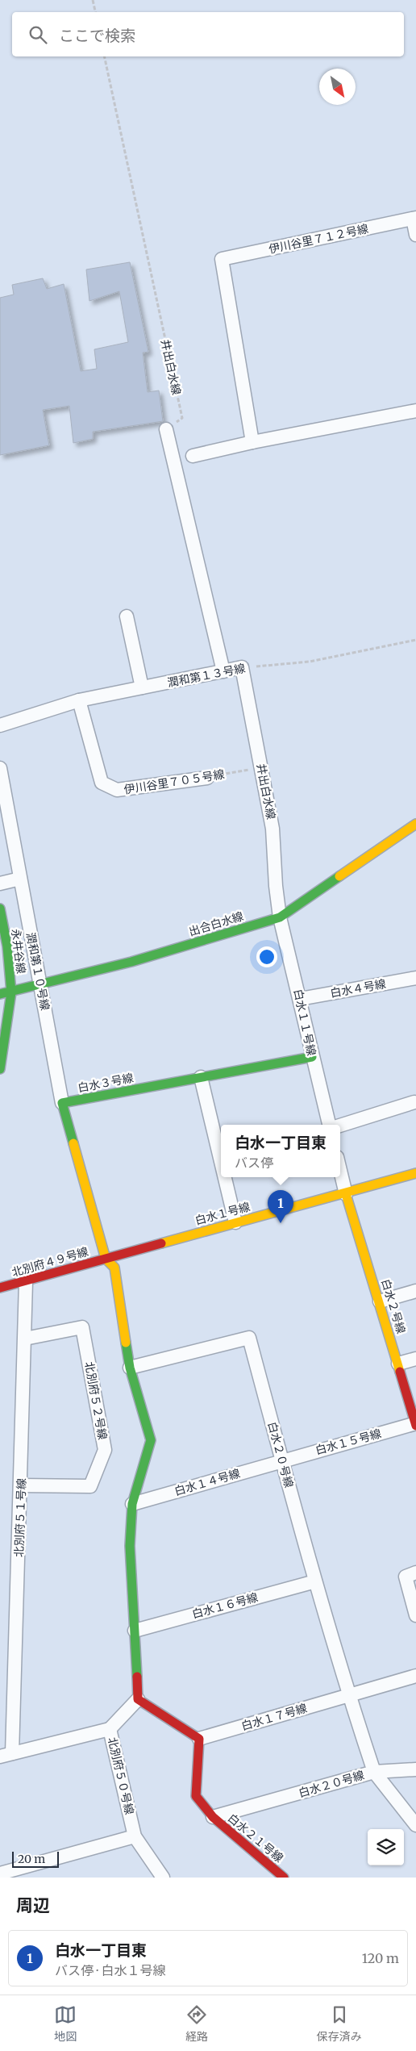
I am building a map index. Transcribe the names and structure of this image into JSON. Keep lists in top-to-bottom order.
{
  "streets": {
    "street": [
      "伊川谷里７１２号線",
      "井出白水線",
      "潤和第１３号線",
      "伊川谷里７０５号線",
      "出合白水線",
      "永井谷線",
      "潤和第１０号線",
      "白水４号線",
      "白水１１号線",
      "白水３号線",
      "白水１号線",
      "北別府４９号線",
      "白水２号線",
      "北別府５２号線",
      "白水１５号線",
      "白水２０号線",
      "白水１４号線",
      "北別府５１号線",
      "白水１６号線",
      "白水１７号線",
      "北別府５０号線",
      "白水２１号線"
    ]
  },
  "crossings": [
    ["井出白水線", "潤和第１３号線"],
    ["井出白水線", "伊川谷里７０５号線"],
    ["井出白水線", "出合白水線"],
    ["井出白水線", "白水１１号線"],
    ["潤和第１３号線", "伊川谷里７０５号線"],
    ["出合白水線", "永井谷線"],
    ["出合白水線", "潤和第１０号線"],
    ["出合白水線", "白水１１号線"],
    ["潤和第１０号線", "白水３号線"],
    ["白水４号線", "白水１１号線"],
    ["白水１１号線", "白水３号線"],
    ["白水１号線", "北別府４９号線"],
    ["白水１号線", "白水２号線"],
    ["北別府４９号線", "北別府５１号線"],
    ["白水２号線", "白水１５号線"],
    ["北別府５２号線", "北別府５１号線"],
    ["白水１５号線", "白水２０号線"],
    ["白水１５号線", "白水１４号線"],
    ["白水２０号線", "白水１４号線"],
    ["白水２０号線", "白水１６号線"],
    ["白水２０号線", "白水１７号線"],
    ["白水２０号線", "白水２１号線"],
    ["北別府５１号線", "北別府５０号線"]
  ],
  "scale_bar": "20 m",
  "north": "bottom right",
  "page": {
    "search": "ここで検索",
    "popup": ["白水一丁目東", "バス停"],
    "pins": "1",
    "scale": "20 m",
    "heading": "周辺",
    "list": [
      {
        "mark": "1",
        "name": "白水一丁目東",
        "note": "バス停 · 白水１号線",
        "value": "120 m"
      }
    ],
    "nav": ["地図", "経路", "保存済み"]
  }
}
